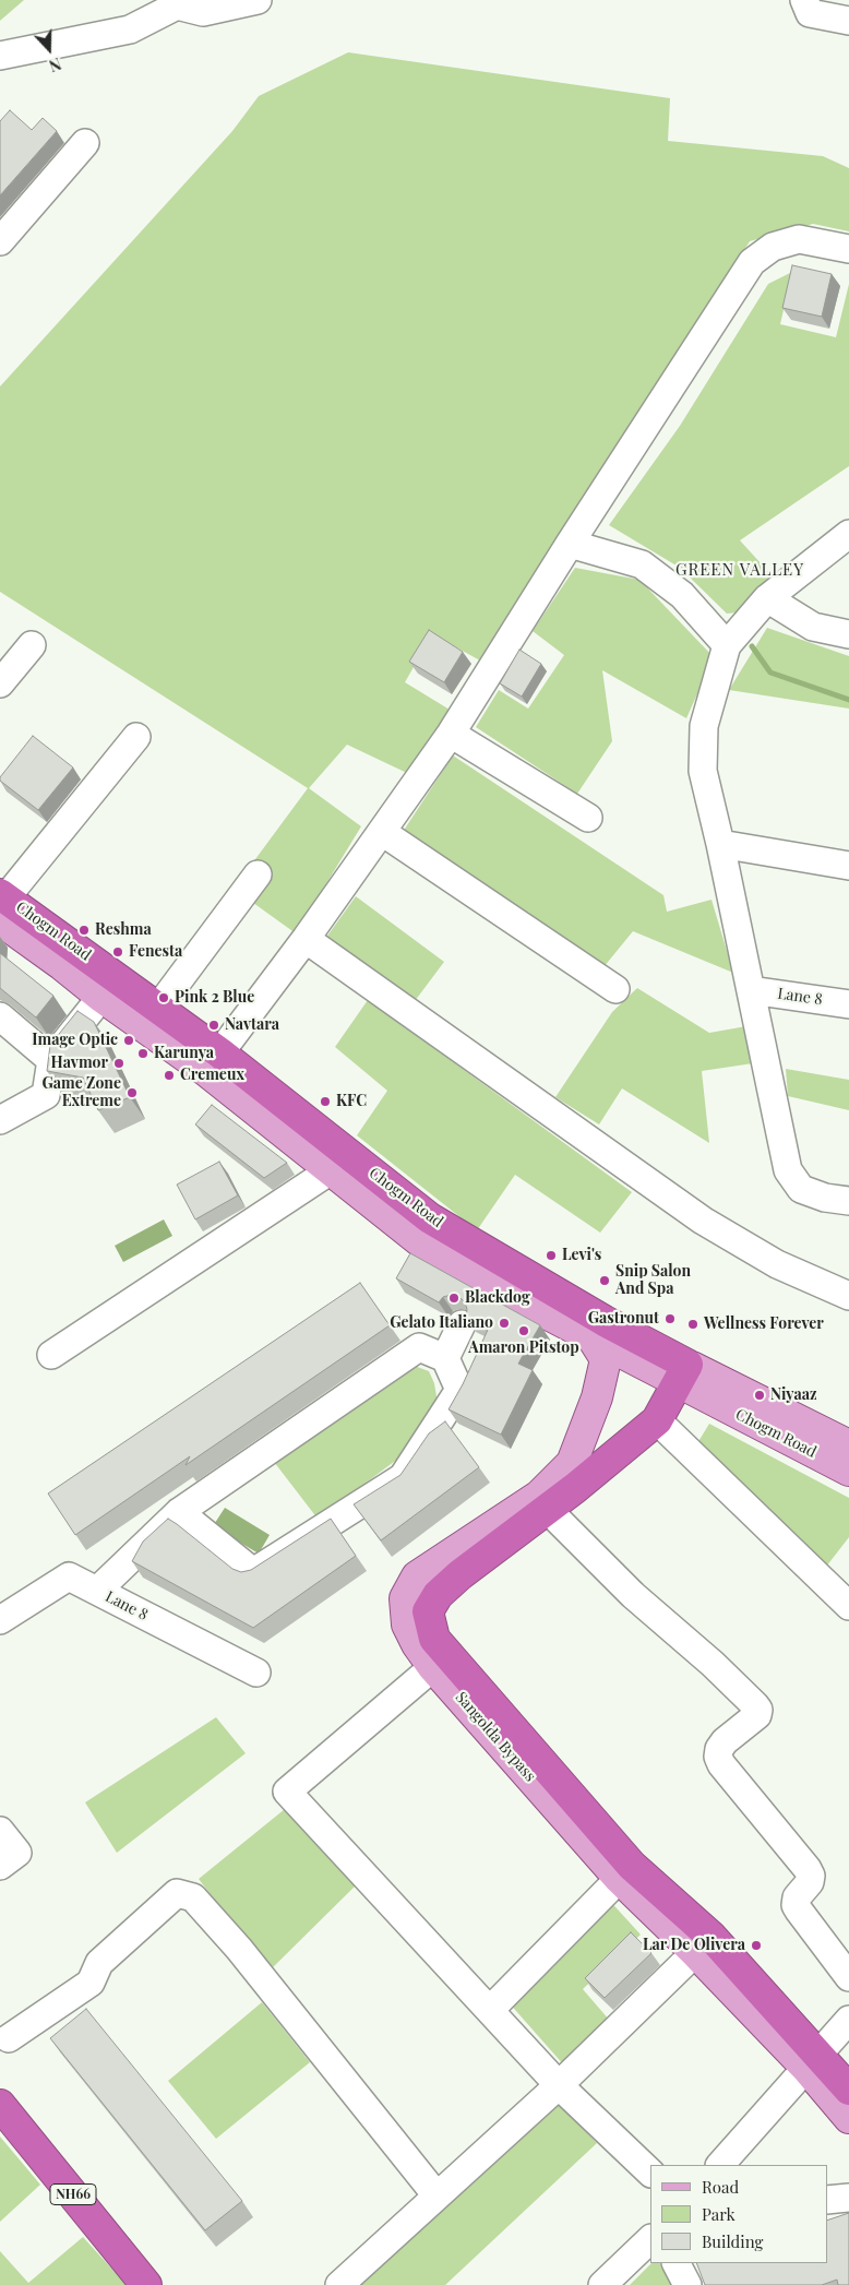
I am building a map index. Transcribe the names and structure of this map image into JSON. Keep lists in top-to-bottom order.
{
  "streets": {
    "highway": ["Chogm Road", "Sangolda Bypass", "NH66"],
    "street": ["Lane 8"]
  },
  "crossings": [
    ["Chogm Road", "Sangolda Bypass"]
  ],
  "districts": ["GREEN VALLEY"],
  "places": [
    "Reshma",
    "Fenesta",
    "Pink 2 Blue",
    "Navtara",
    "Image Optic",
    "Karunya",
    "Havmor",
    "Cremeux",
    "Game Zone Extreme",
    "KFC",
    "Levi's",
    "Snip Salon And Spa",
    "Blackdog",
    "Gastronut",
    "Gelato Italiano",
    "Wellness Forever",
    "Amaron Pitstop",
    "Niyaaz",
    "Lar De Olivera"
  ],
  "legend": ["Road", "Park", "Building"],
  "north": "bottom"
}
